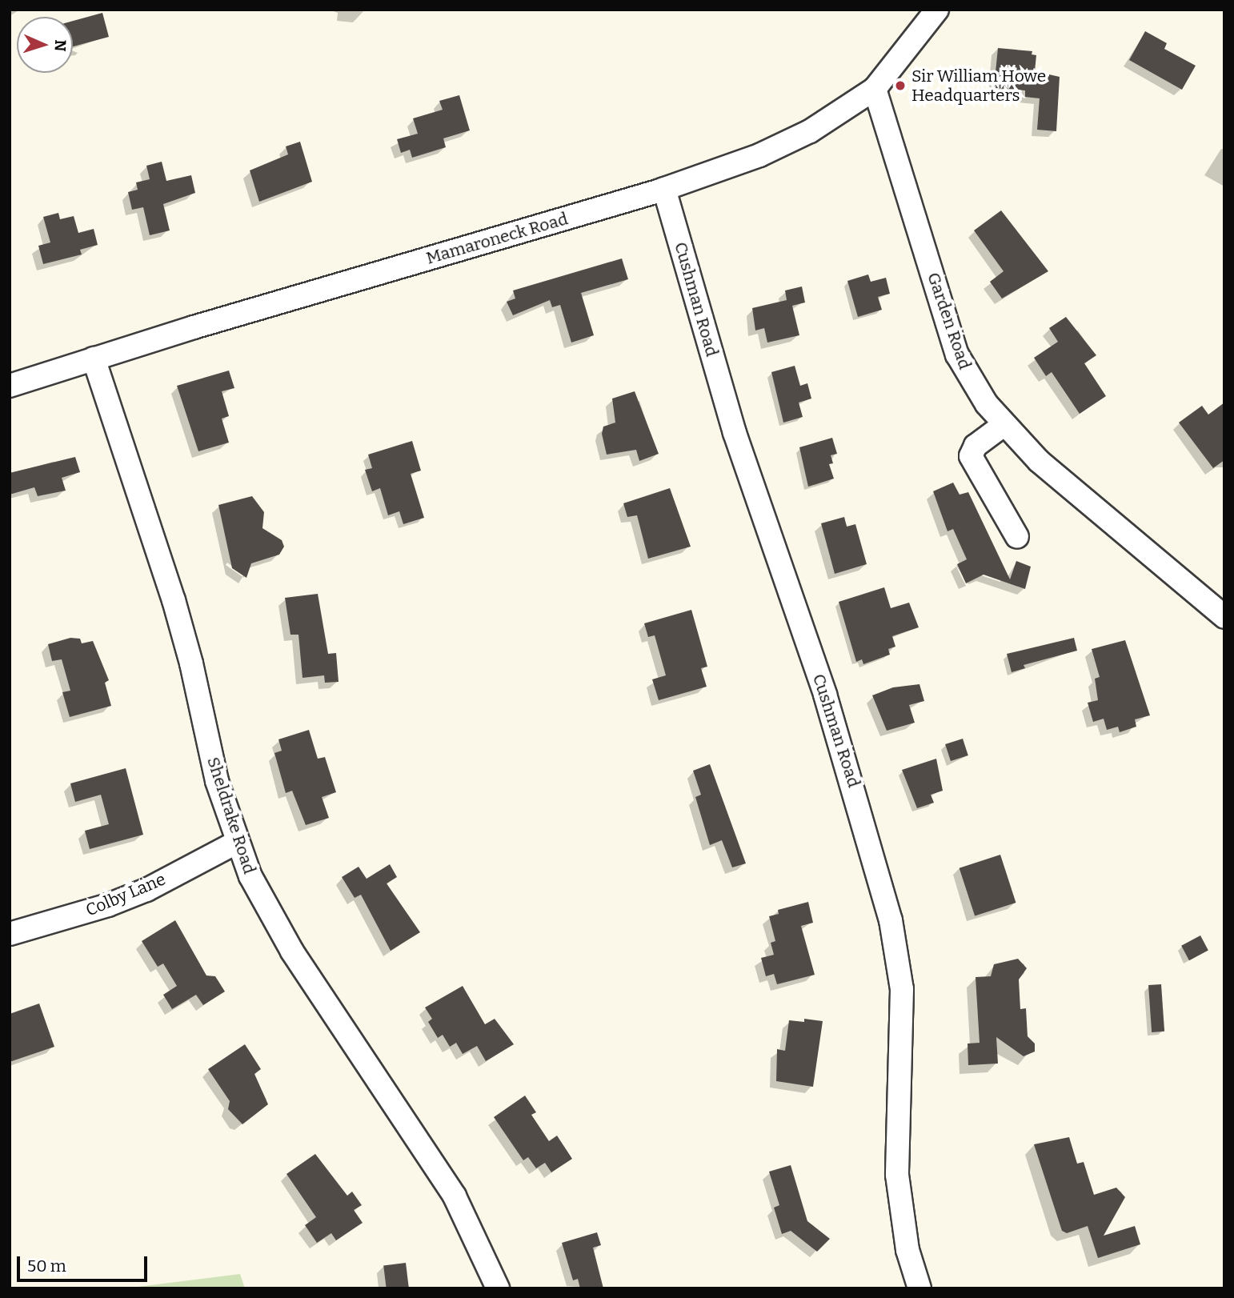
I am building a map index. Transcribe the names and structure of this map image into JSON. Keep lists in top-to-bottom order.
{
  "streets": {
    "street": [
      "Mamaroneck Road",
      "Cushman Road",
      "Garden Road",
      "Sheldrake Road",
      "Colby Lane"
    ]
  },
  "crossings": [
    ["Mamaroneck Road", "Cushman Road"],
    ["Mamaroneck Road", "Garden Road"],
    ["Mamaroneck Road", "Sheldrake Road"],
    ["Sheldrake Road", "Colby Lane"]
  ],
  "places": ["Sir William Howe Headquarters"],
  "scale_bar": "50 m",
  "north": "right"
}
